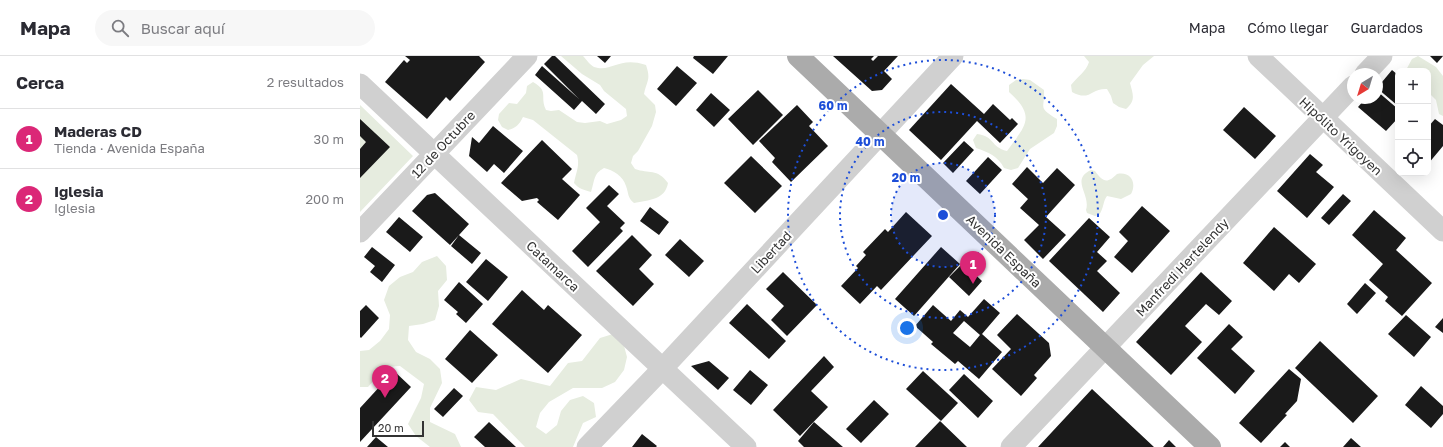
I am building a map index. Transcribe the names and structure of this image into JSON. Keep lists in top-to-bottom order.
{
  "streets": {
    "main road": ["Avenida España"],
    "street": [
      "Hipólito Yrigoyen",
      "12 de Octubre",
      "Libertad",
      "Catamarca",
      "Manfredi Hertelendy"
    ]
  },
  "crossings": [
    ["Hipólito Yrigoyen", "Manfredi Hertelendy"],
    ["12 de Octubre", "Catamarca"],
    ["Avenida España", "Libertad"],
    ["Avenida España", "Manfredi Hertelendy"],
    ["Libertad", "Catamarca"]
  ],
  "scale_bar": "20 m",
  "north": "bottom left",
  "page": {
    "header": "Mapa",
    "search": "Buscar aquí",
    "nav": ["Mapa", "Cómo llegar", "Guardados"],
    "heading": ["Cerca", "2 resultados"],
    "map_buttons": ["+", "−"],
    "list": [
      {
        "mark": "1",
        "name": "Maderas CD",
        "note": "Tienda · Avenida España",
        "value": "30 m"
      },
      {
        "mark": "2",
        "name": "Iglesia",
        "note": "Iglesia",
        "value": "200 m"
      }
    ],
    "pins": ["1", "2"],
    "scale": "20 m"
  },
  "rings": ["60 m", "40 m", "20 m"]
}
